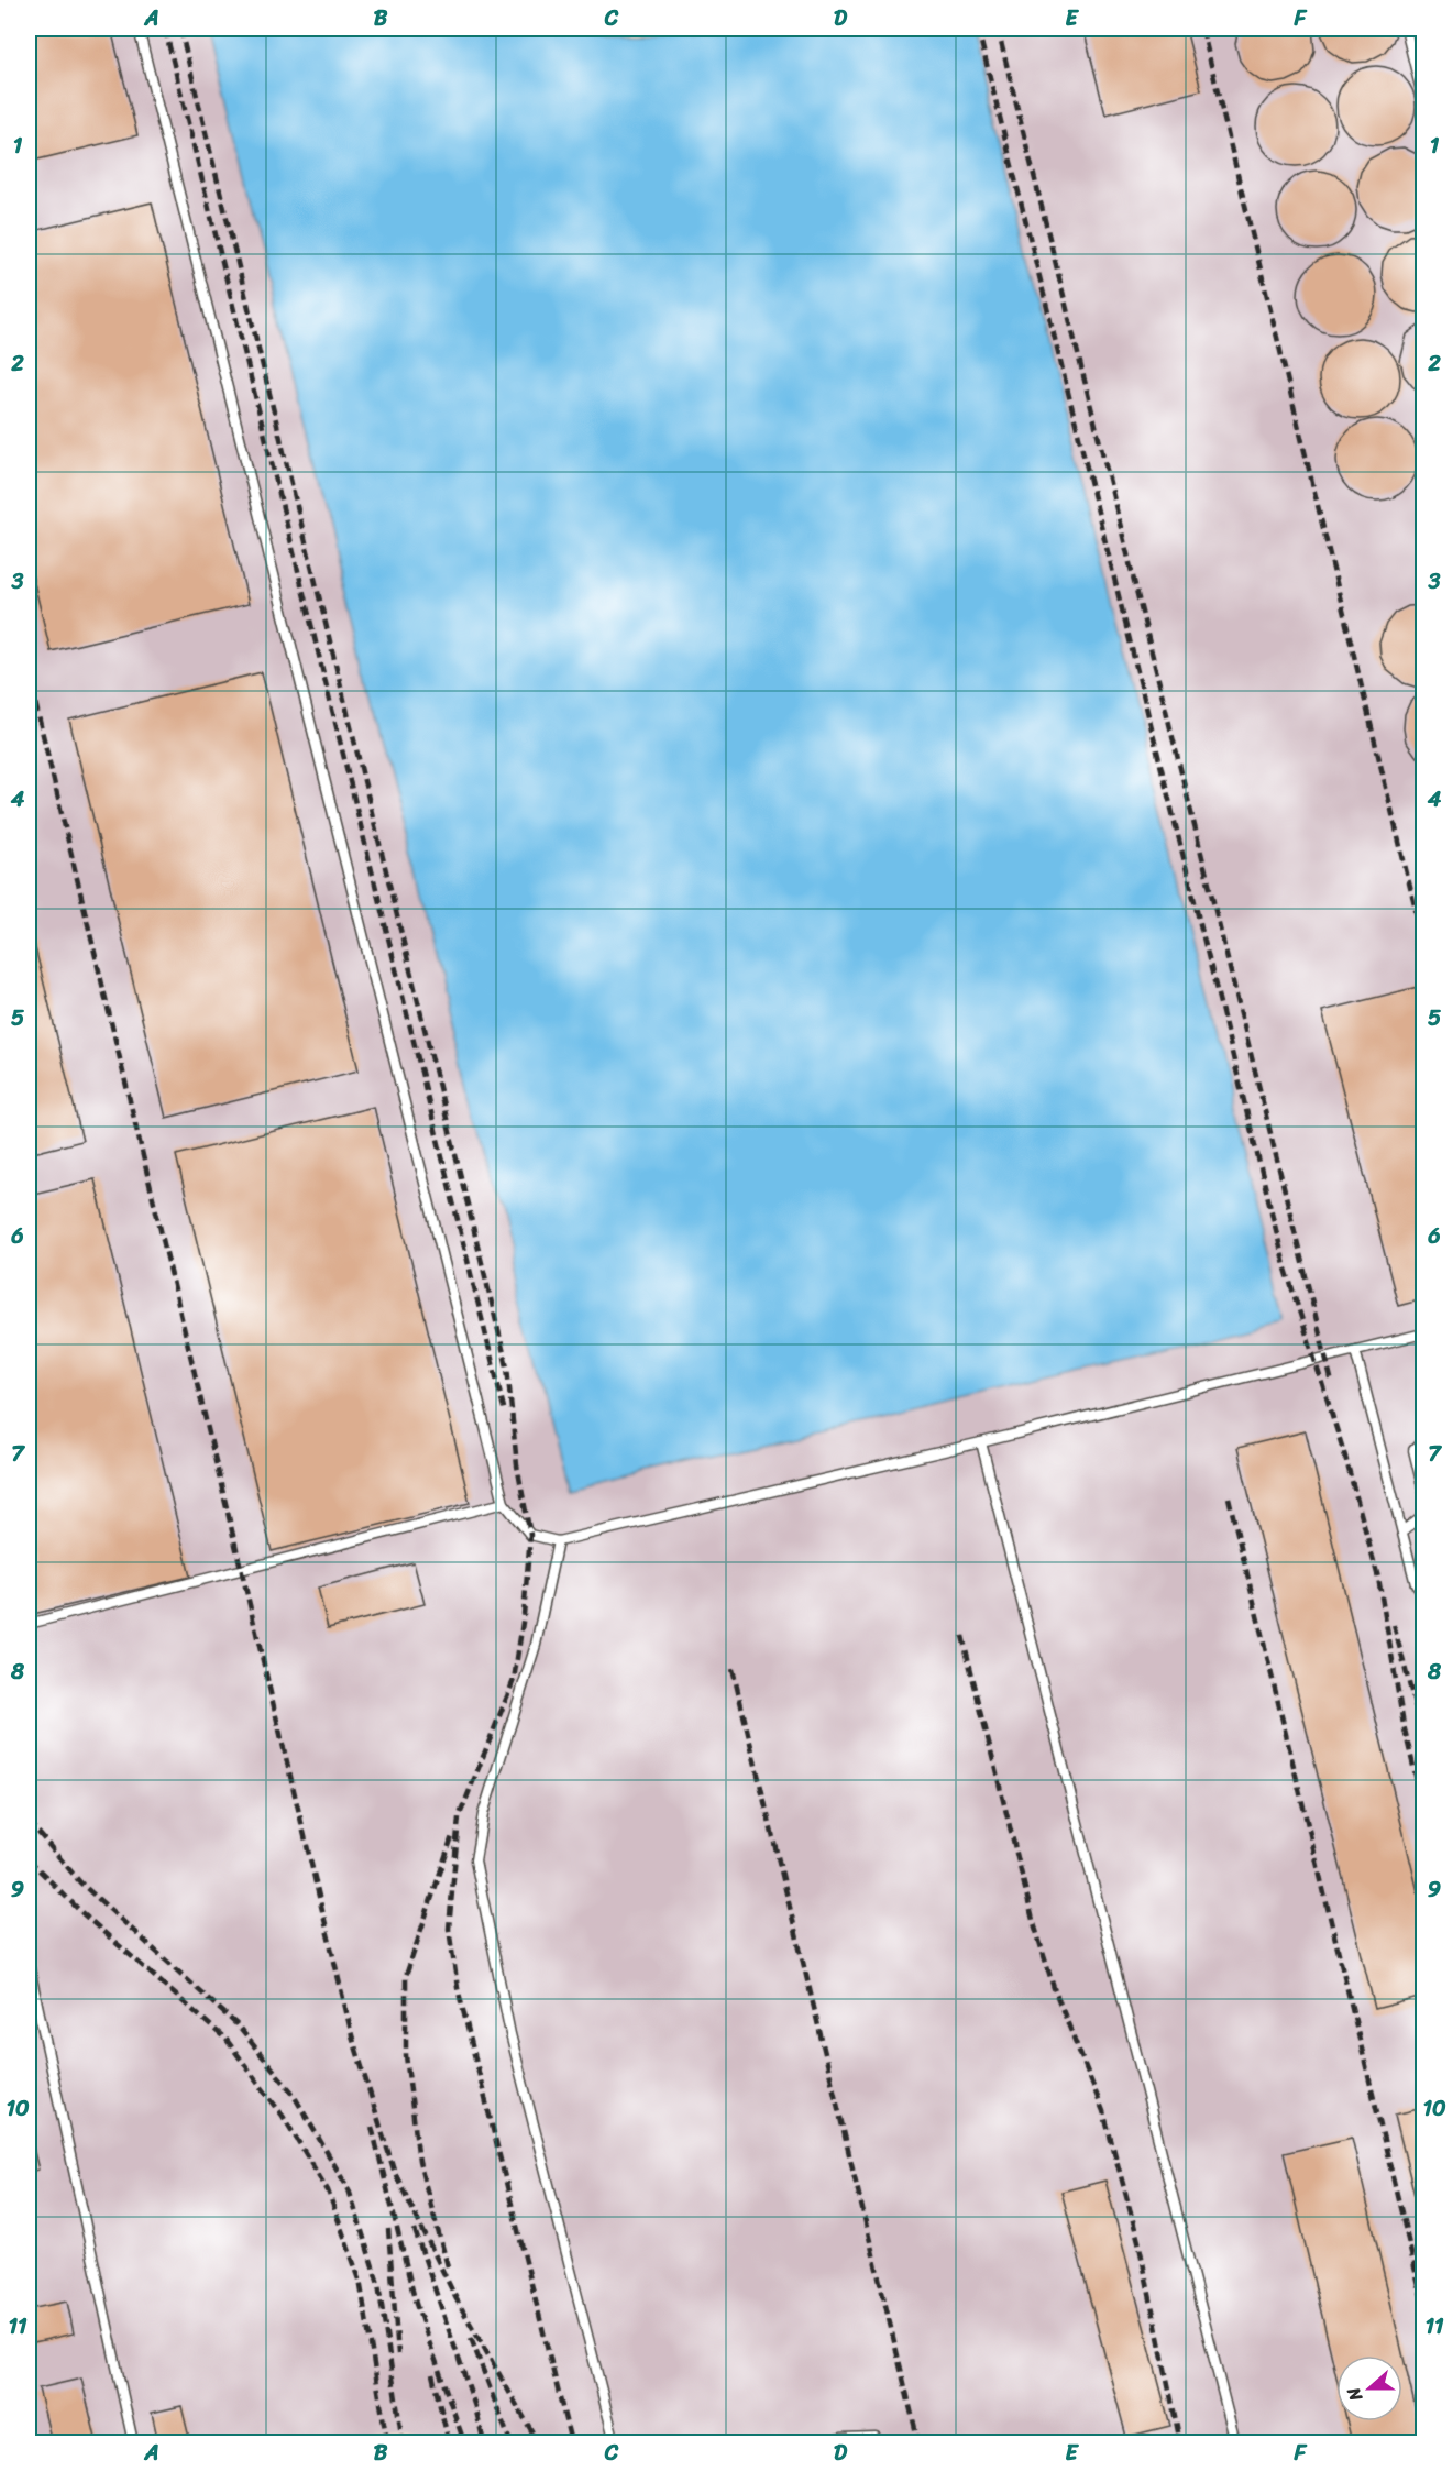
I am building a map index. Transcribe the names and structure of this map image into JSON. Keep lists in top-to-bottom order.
{
  "north": "left",
  "grid": {
    "columns": [
      "A",
      "B",
      "C",
      "D",
      "E",
      "F"
    ],
    "rows": [
      "1",
      "2",
      "3",
      "4",
      "5",
      "6",
      "7",
      "8",
      "9",
      "10",
      "11"
    ]
  }
}
